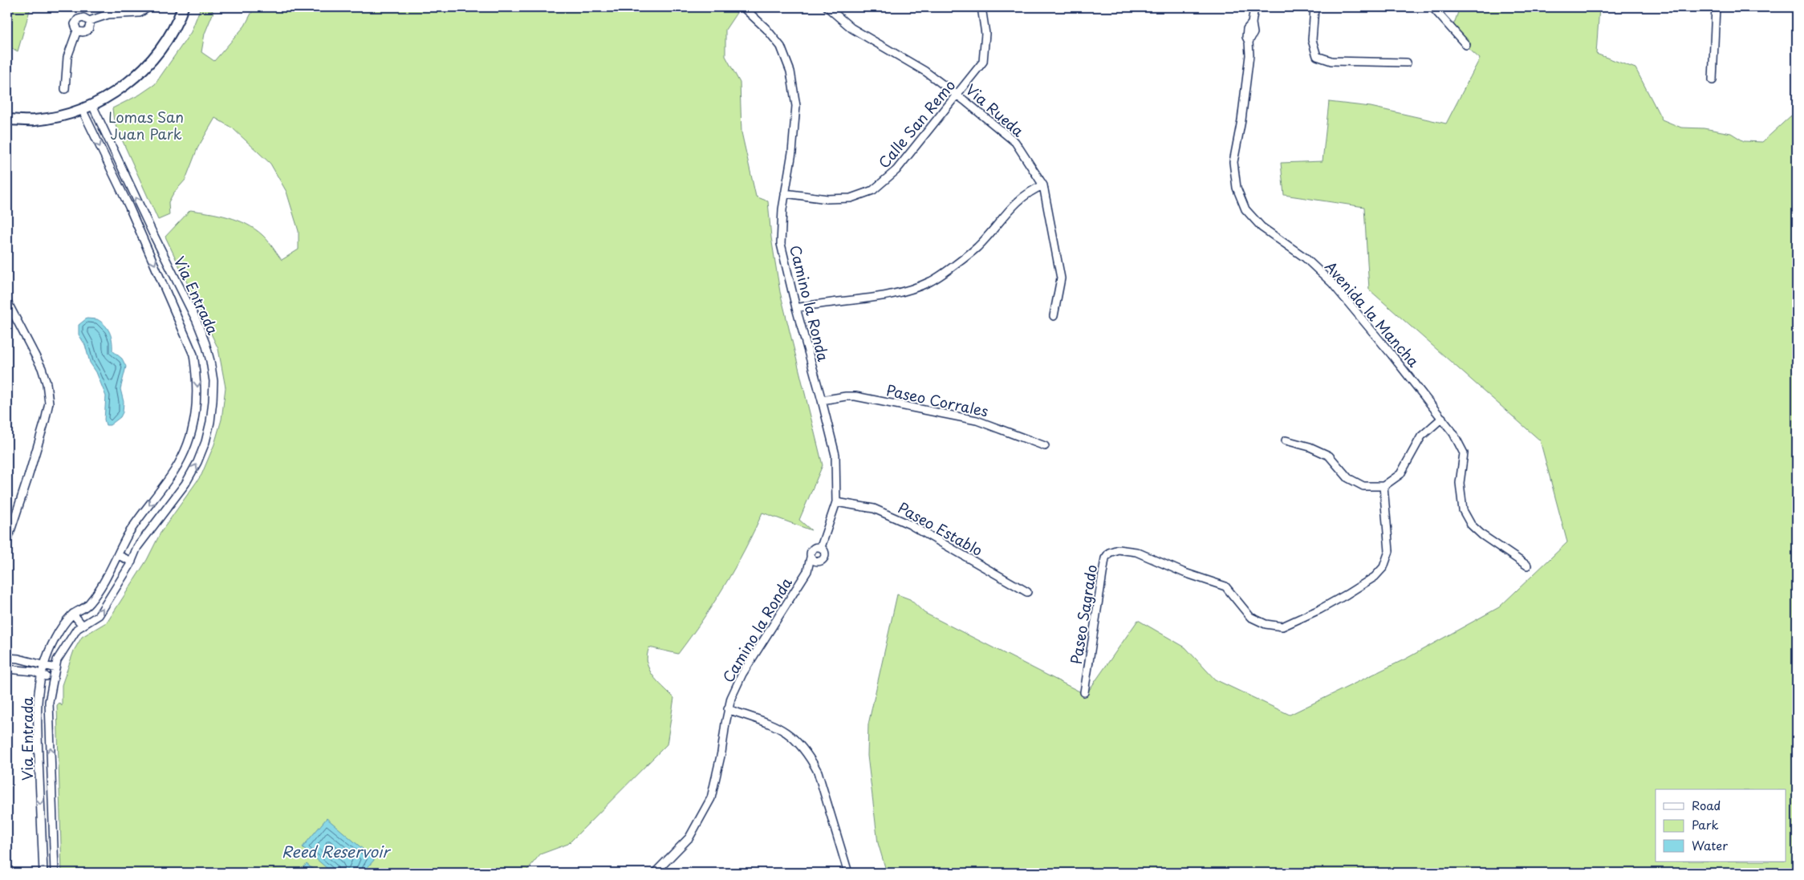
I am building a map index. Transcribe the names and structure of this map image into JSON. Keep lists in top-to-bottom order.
{
  "streets": {
    "street": [
      "Via Rueda",
      "Calle San Remo",
      "Via Entrada",
      "Camino la Ronda",
      "Avenida la Mancha",
      "Paseo Corrales",
      "Paseo Establo",
      "Paseo Sagrado"
    ]
  },
  "crossings": [
    ["Via Rueda", "Calle San Remo"],
    ["Calle San Remo", "Camino la Ronda"],
    ["Camino la Ronda", "Paseo Corrales"],
    ["Camino la Ronda", "Paseo Establo"]
  ],
  "water": ["Reed Reservoir"],
  "parks": ["Lomas San Juan Park"],
  "legend": ["Road", "Park", "Water"]
}
